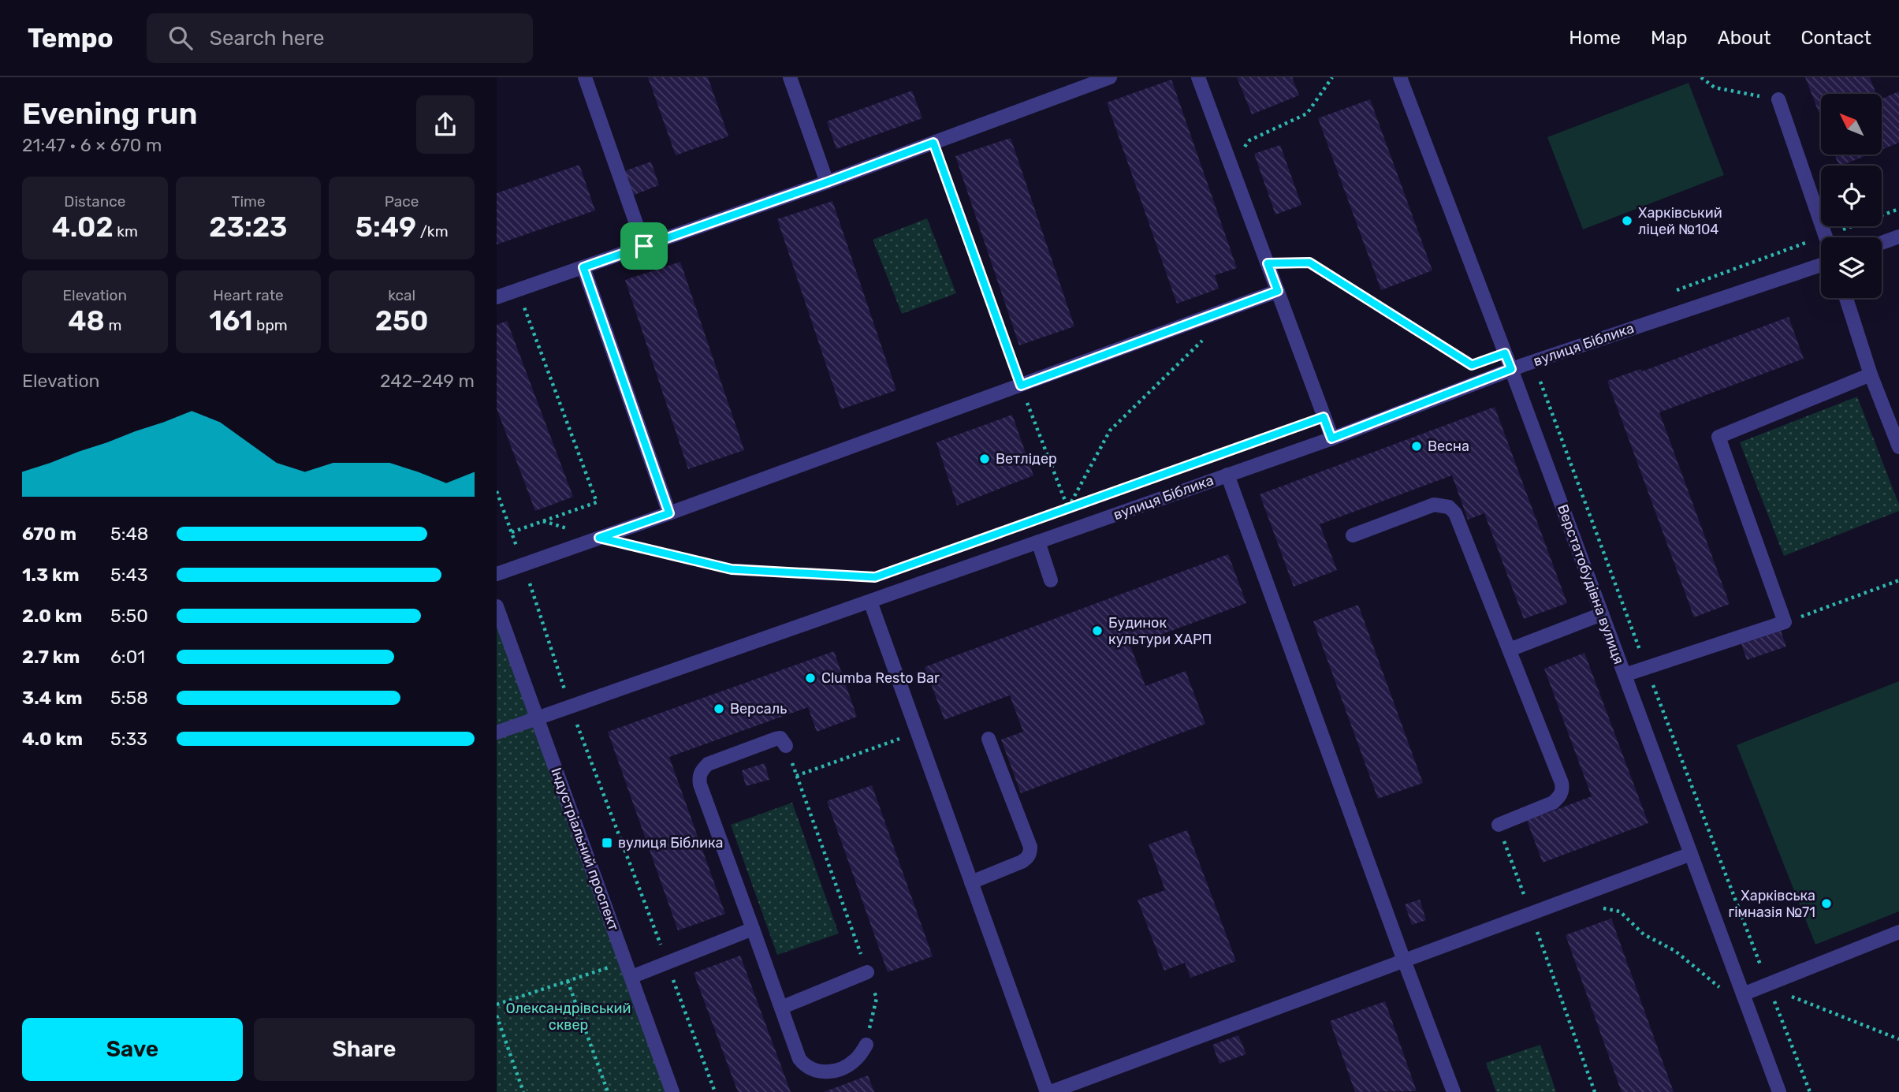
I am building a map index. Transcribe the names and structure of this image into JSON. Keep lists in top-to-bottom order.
{
  "streets": {
    "street": ["вулиця Біблика", "Верстатобудівна вулиця", "Індустріальний проспект"]
  },
  "crossings": [
    ["вулиця Біблика", "Верстатобудівна вулиця"],
    ["вулиця Біблика", "Індустріальний проспект"]
  ],
  "parks": ["Олександрівський сквер"],
  "places": {
    "other": [
      "Харківський ліцей №104",
      "Весна",
      "Ветлідер",
      "Будинок культури ХАРП",
      "Clumba Resto Bar",
      "Версаль",
      "Харківська гімназія №71"
    ],
    "transit": ["вулиця Біблика"]
  },
  "north": "top left",
  "page": {
    "header": "Tempo",
    "search": "Search here",
    "nav": [
      "Home",
      "Map",
      "About",
      "Contact"
    ],
    "heading": ["Evening run", "21:47 · 6 × 670 m"],
    "stats": [
      ["Distance", "4.02 km"],
      ["Time", "23:23"],
      ["Pace", "5:49 /km"],
      ["Elevation", "48 m"],
      ["Heart rate", "161 bpm"],
      ["kcal", "250"]
    ],
    "chart": ["Elevation", "242–249 m"],
    "list": [
      {
        "name": "670 m",
        "note": "5:48"
      },
      {
        "name": "1.3 km",
        "note": "5:43"
      },
      {
        "name": "2.0 km",
        "note": "5:50"
      },
      {
        "name": "2.7 km",
        "note": "6:01"
      },
      {
        "name": "3.4 km",
        "note": "5:58"
      },
      {
        "name": "4.0 km",
        "note": "5:33"
      }
    ],
    "buttons": ["Save", "Share"]
  }
}
